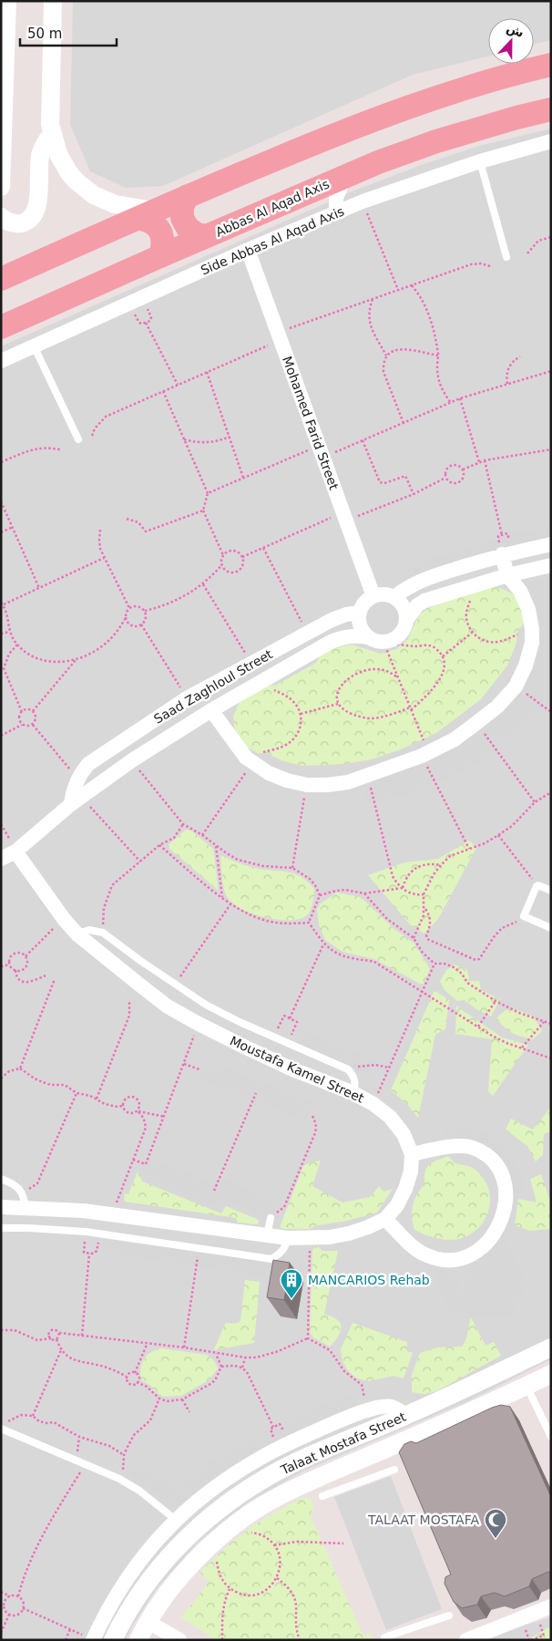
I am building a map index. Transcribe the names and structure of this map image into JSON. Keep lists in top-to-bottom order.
{
  "streets": {
    "main road": ["Abbas Al Aqad Axis"],
    "street": [
      "Side Abbas Al Aqad Axis",
      "Mohamed Farid Street",
      "Saad Zaghloul Street",
      "Moustafa Kamel Street",
      "Talaat Mostafa Street"
    ]
  },
  "crossings": [
    ["Side Abbas Al Aqad Axis", "Mohamed Farid Street"],
    ["Mohamed Farid Street", "Saad Zaghloul Street"],
    ["Saad Zaghloul Street", "Moustafa Kamel Street"]
  ],
  "places": {
    "building": ["MANCARIOS Rehab"],
    "mosque": ["TALAAT MOSTAFA"]
  },
  "scale_bar": "50 m",
  "north": "top"
}
